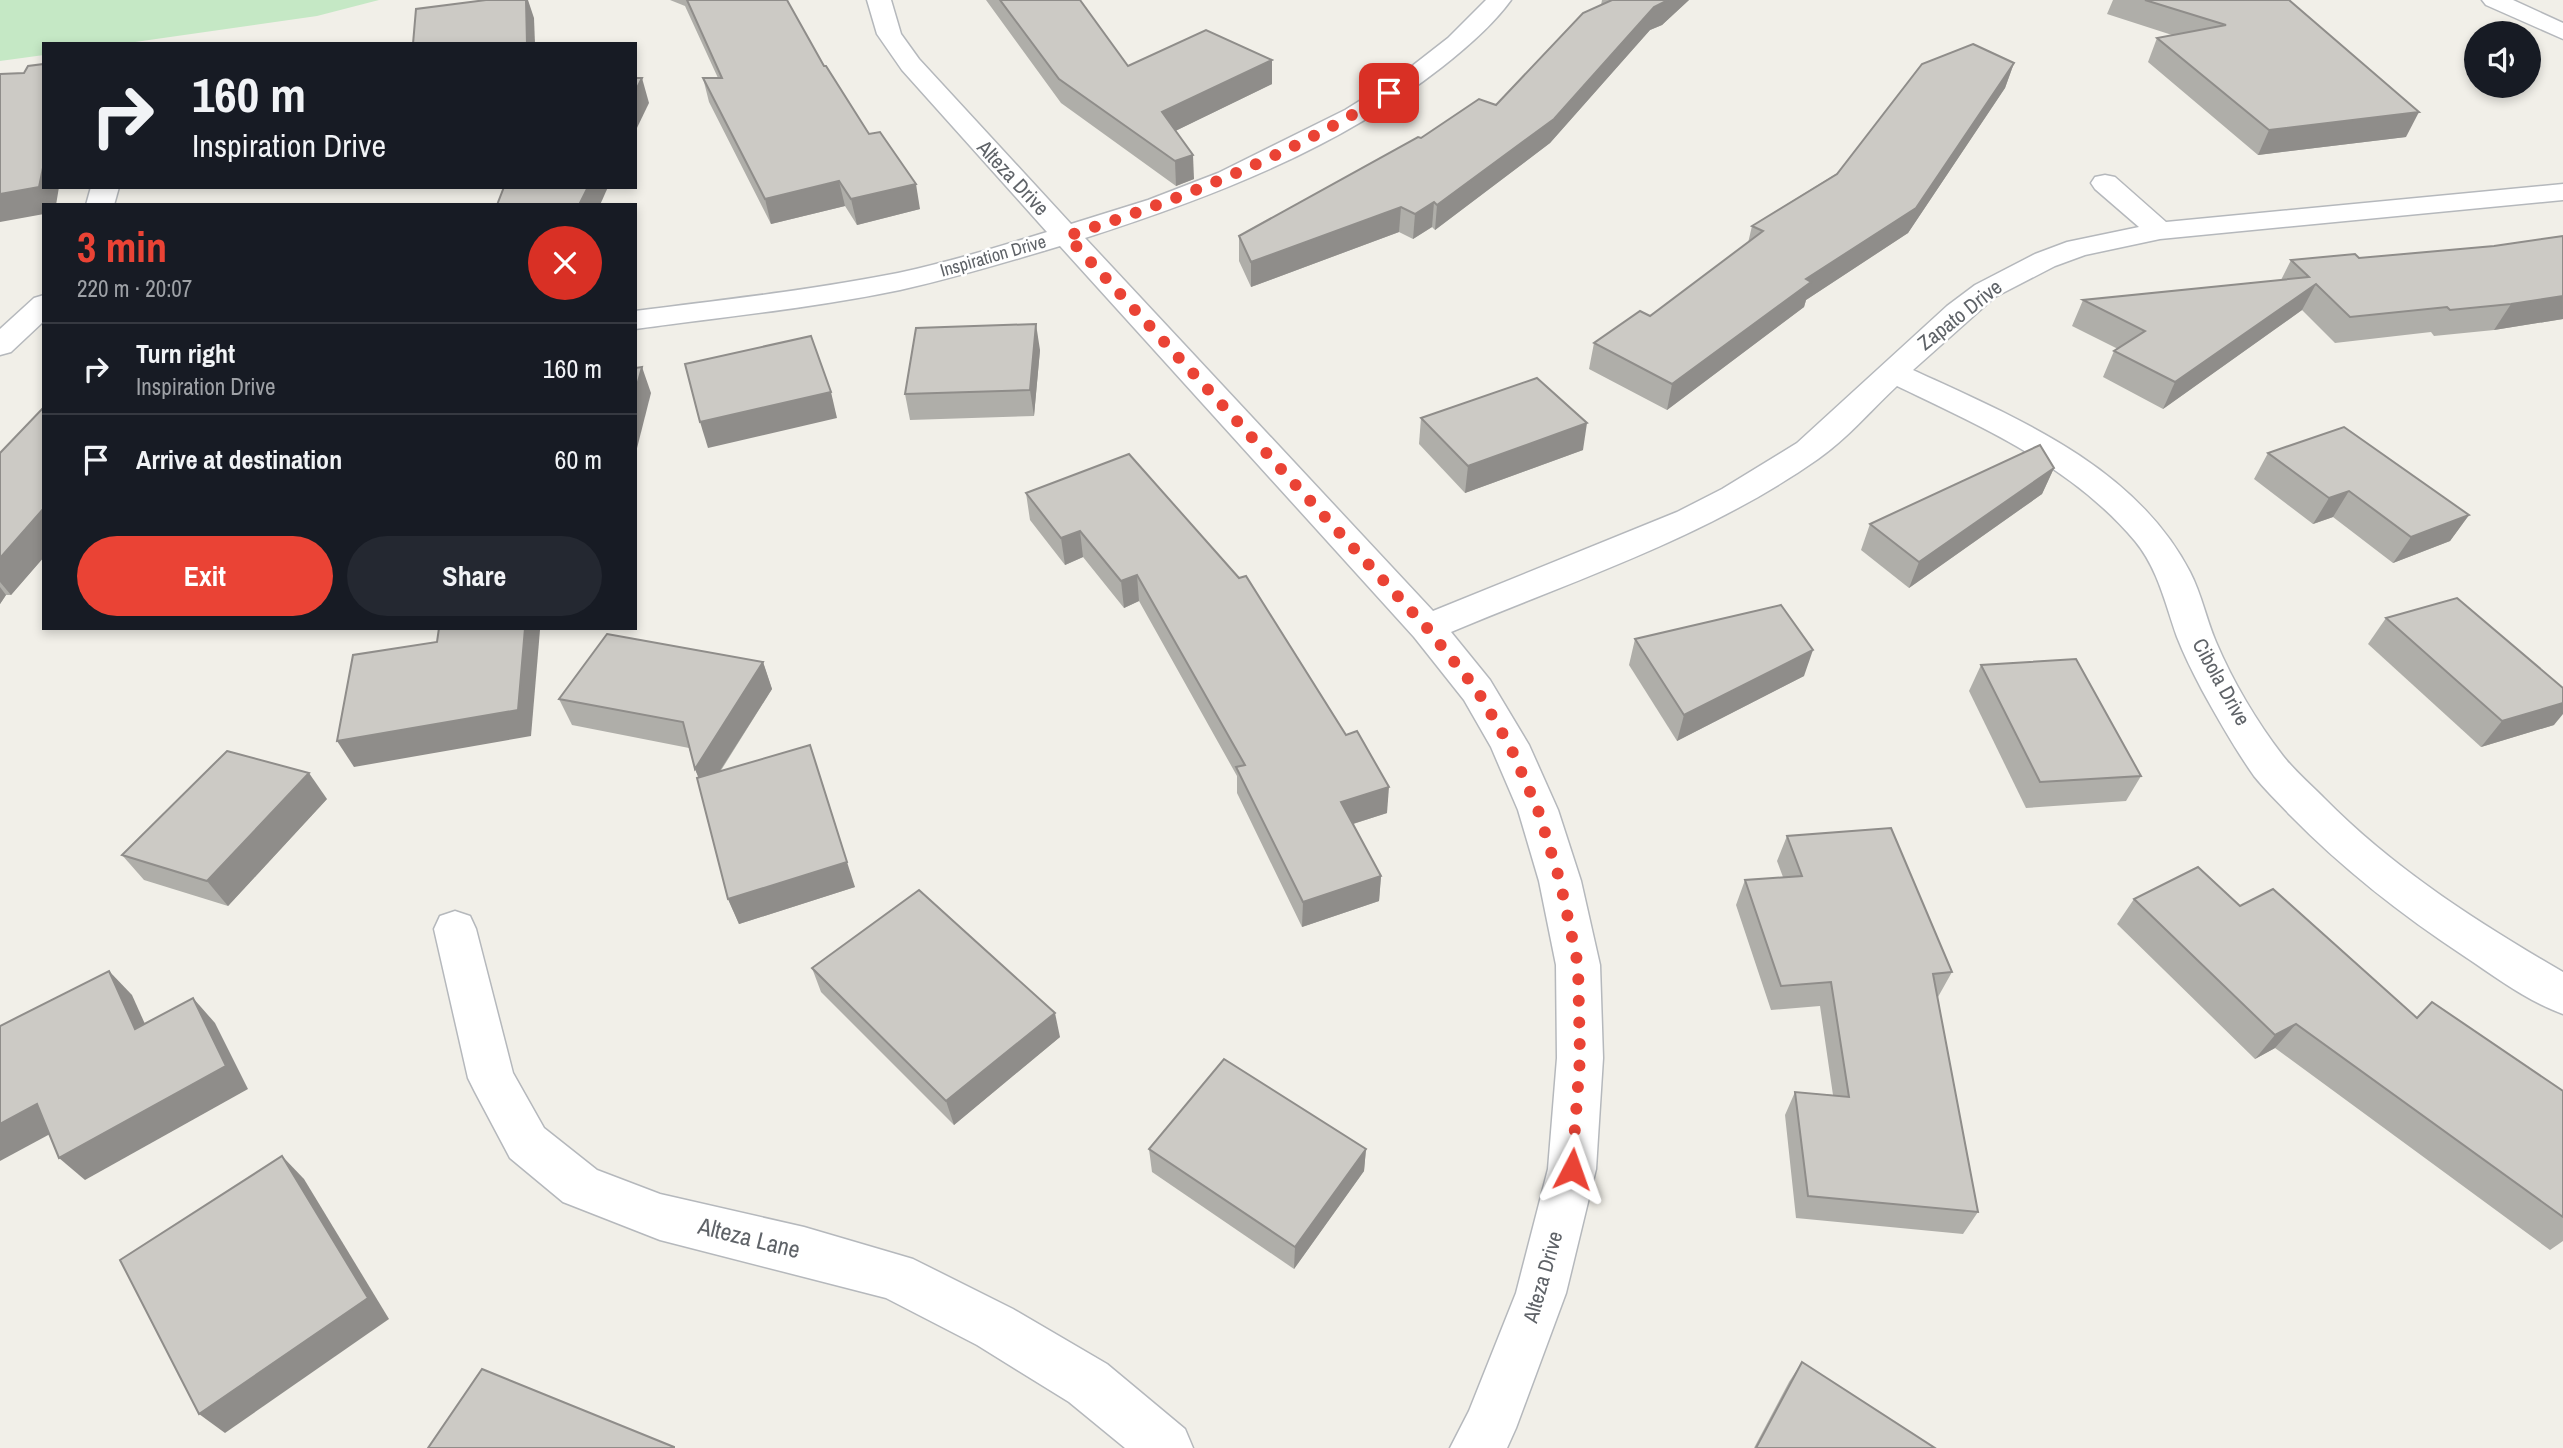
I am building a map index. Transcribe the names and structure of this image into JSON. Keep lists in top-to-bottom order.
{
  "streets": {
    "street": [
      "Alteza Drive",
      "Inspiration Drive",
      "Zapato Drive",
      "Cibola Drive",
      "Alteza Lane"
    ]
  },
  "crossings": [
    ["Alteza Drive", "Inspiration Drive"],
    ["Alteza Drive", "Zapato Drive"],
    ["Zapato Drive", "Cibola Drive"]
  ],
  "page": {
    "turn": ["160 m", "Inspiration Drive"],
    "heading": ["3 min", "220 m · 20:07"],
    "list": [
      {
        "name": "Turn right",
        "note": "Inspiration Drive",
        "value": "160 m"
      },
      {
        "name": "Arrive at destination",
        "value": "60 m"
      }
    ],
    "buttons": ["Exit", "Share"]
  }
}
